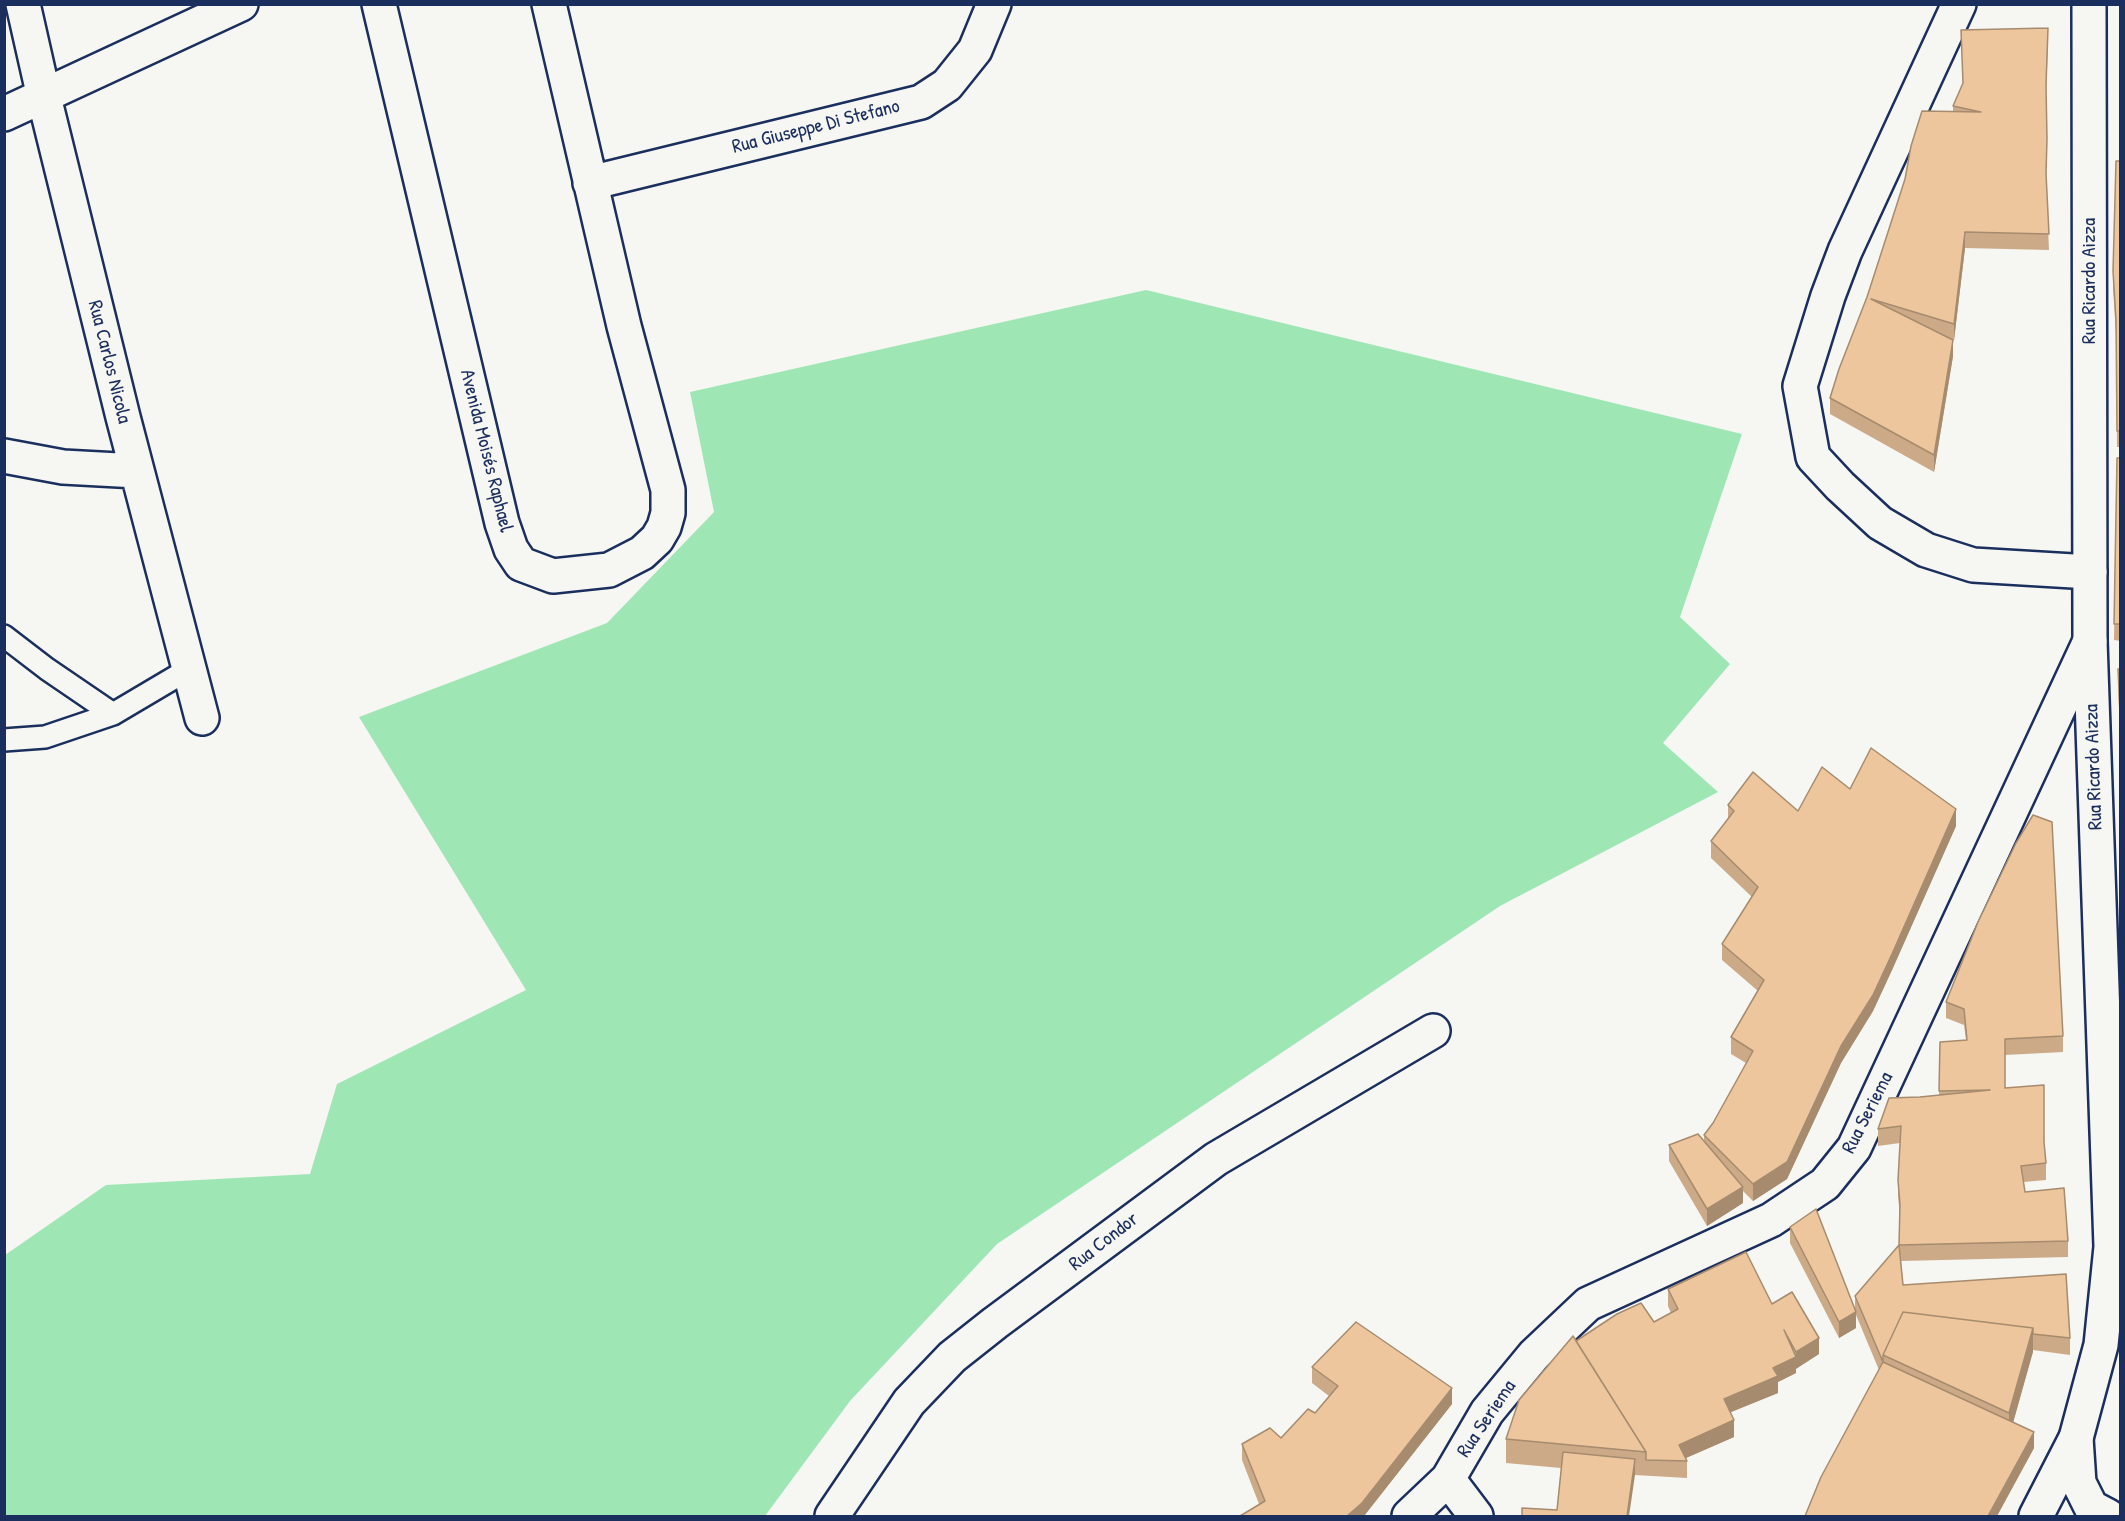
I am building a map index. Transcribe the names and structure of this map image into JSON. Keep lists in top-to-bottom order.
{
  "streets": {
    "street": [
      "Rua Giuseppe Di Stefano",
      "Rua Ricardo Aizza",
      "Rua Carlos Nicola",
      "Avenida Moisés Raphael",
      "Rua Seriema",
      "Rua Condor"
    ]
  },
  "crossings": [
    ["Rua Giuseppe Di Stefano", "Avenida Moisés Raphael"],
    ["Rua Ricardo Aizza", "Rua Seriema"]
  ]
}
